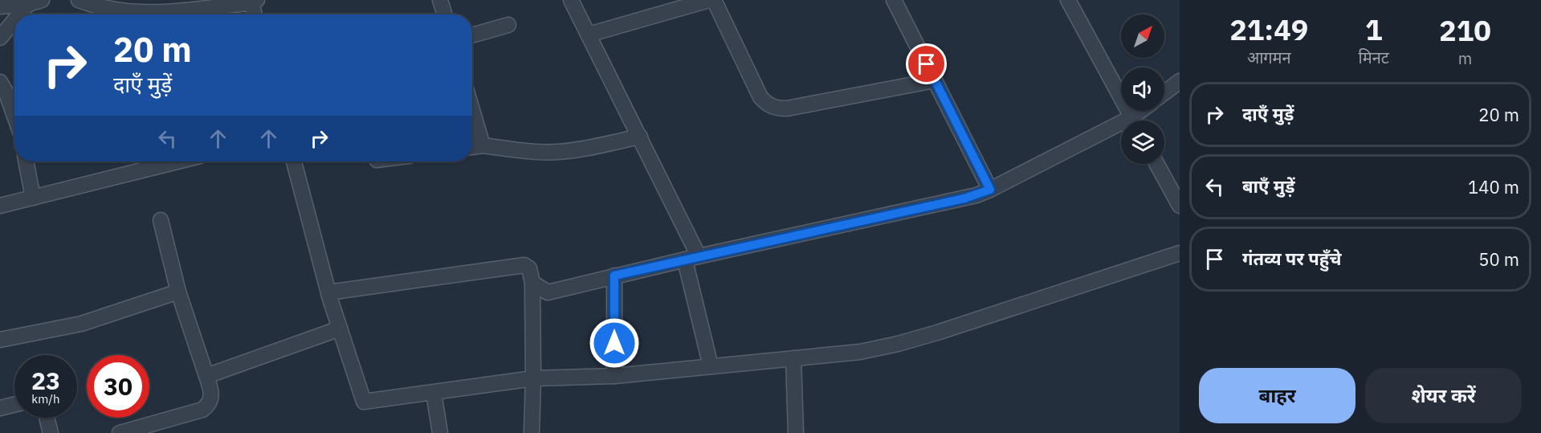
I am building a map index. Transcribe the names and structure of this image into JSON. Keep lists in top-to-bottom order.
{
  "north": "top right",
  "page": {
    "eta": [
      "21:49",
      "आगमन",
      "1",
      "मिनट",
      "210",
      "m"
    ],
    "turn": ["20 m", "दाएँ मुड़ें"],
    "list": [
      {
        "name": "दाएँ मुड़ें",
        "value": "20 m"
      },
      {
        "name": "बाएँ मुड़ें",
        "value": "140 m"
      },
      {
        "name": "गंतव्य पर पहुँचे",
        "value": "50 m"
      }
    ],
    "speed": "23 km/h",
    "limit": "30",
    "buttons": ["बाहर", "शेयर करें"]
  }
}
